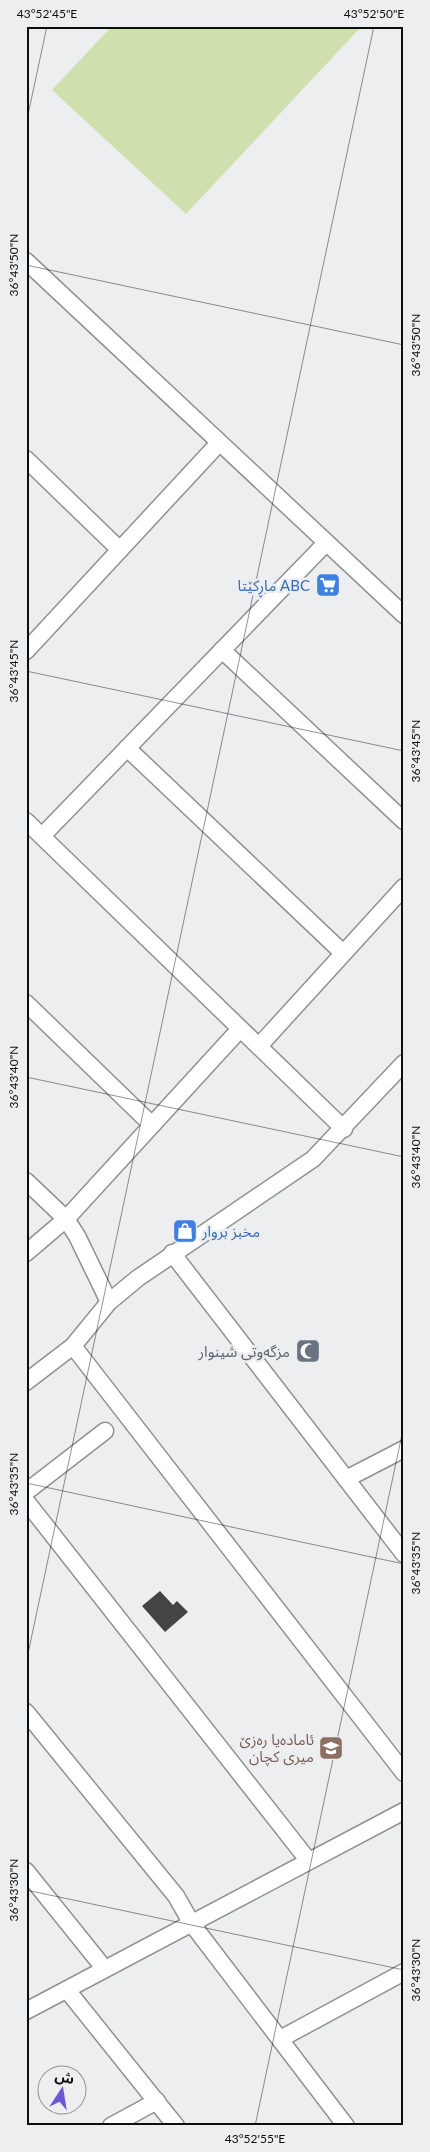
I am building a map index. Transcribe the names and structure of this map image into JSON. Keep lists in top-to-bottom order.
{
  "places": {
    "supermarket": ["ماڕکێتا ABC"],
    "shop": ["مخبز بروار"],
    "mosque": ["مزگەوتی شينوار"],
    "school or university": ["ئامادەيا رەزێ ميرى كچان"]
  },
  "north": "top",
  "coordinates": [
    "43°52'45\"E",
    "43°52'50\"E",
    "36°43'50\"N",
    "36°43'45\"N",
    "36°43'40\"N",
    "36°43'35\"N",
    "36°43'30\"N",
    "43°52'55\"E"
  ]
}
